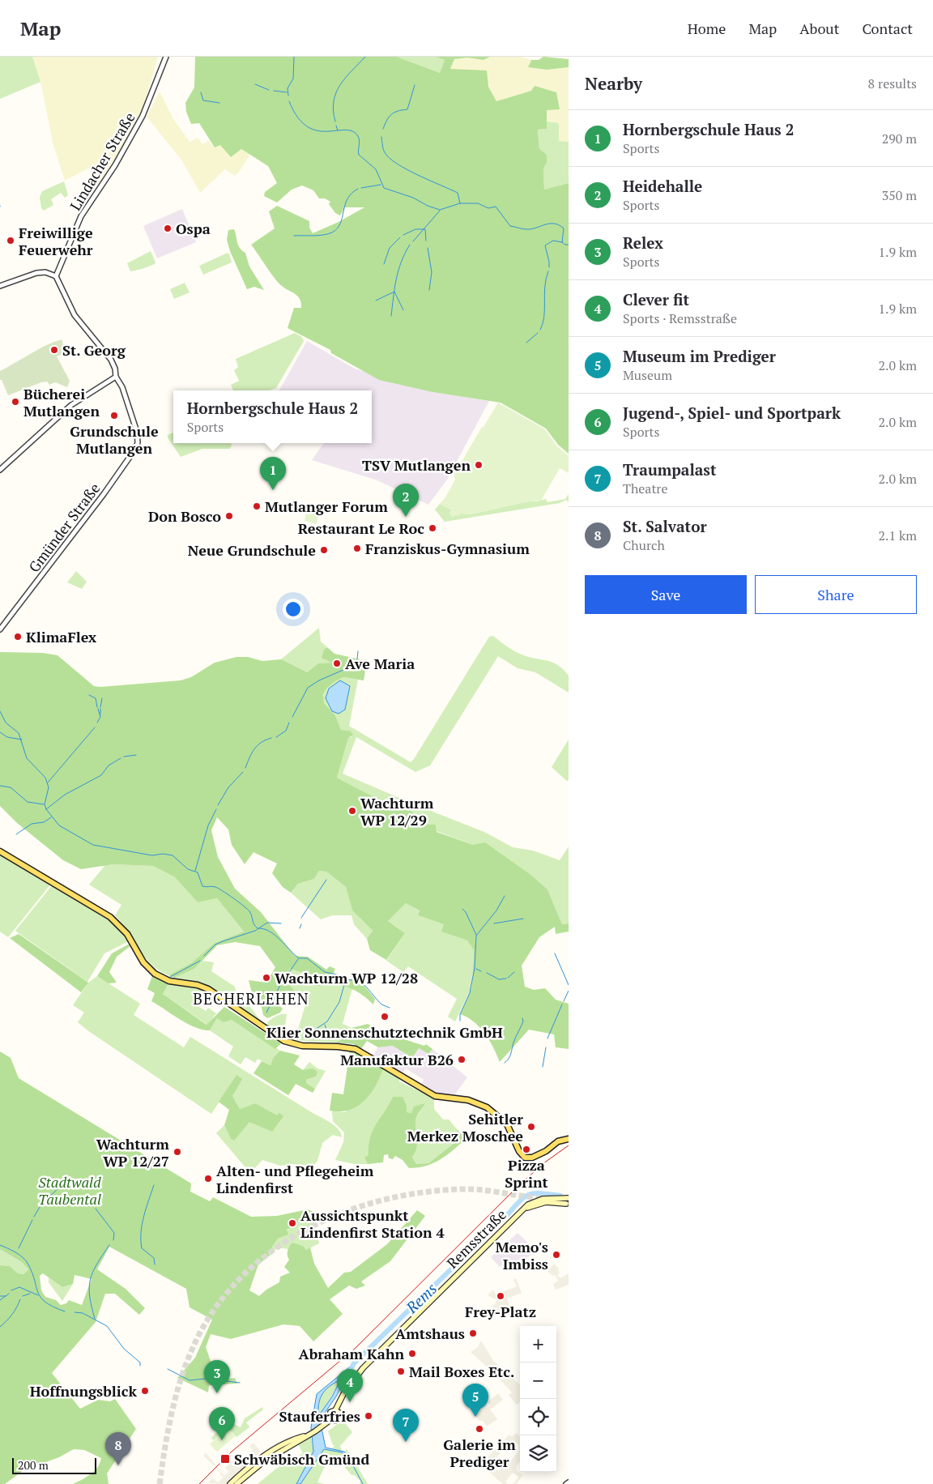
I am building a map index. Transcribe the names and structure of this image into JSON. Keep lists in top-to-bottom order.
{
  "streets": {
    "main road": ["Remsstraße"],
    "street": ["Lindacher Straße", "Gmünder Straße"]
  },
  "districts": ["BECHERLEHEN"],
  "water": ["Rems"],
  "parks": ["Stadtwald Taubental"],
  "places": {
    "other": [
      "Ospa",
      "Freiwillige Feuerwehr",
      "St. Georg",
      "Bücherei Mutlangen",
      "Grundschule Mutlangen",
      "TSV Mutlangen",
      "Mutlanger Forum",
      "Don Bosco",
      "Restaurant Le Roc",
      "Franziskus-Gymnasium",
      "Neue Grundschule",
      "KlimaFlex",
      "Ave Maria",
      "Wachturm WP 12/29",
      "Wachturm WP 12/28",
      "Klier Sonnenschutztechnik GmbH",
      "Manufaktur B26",
      "Sehitler Merkez Moschee",
      "Pizza Sprint",
      "Wachturm WP 12/27",
      "Alten- und Pflegeheim Lindenfirst",
      "Aussichtspunkt Lindenfirst Station 4",
      "Memo's Imbiss",
      "Frey-Platz",
      "Amtshaus",
      "Abraham Kahn",
      "Mail Boxes Etc.",
      "Hoffnungsblick",
      "Stauferfries",
      "Galerie im Prediger"
    ],
    "transit": ["Schwäbisch Gmünd"]
  },
  "scale_bar": "200 m",
  "page": {
    "header": "Map",
    "nav": [
      "Home",
      "Map",
      "About",
      "Contact"
    ],
    "heading": ["Nearby", "8 results"],
    "list": [
      {
        "mark": "1",
        "name": "Hornbergschule Haus 2",
        "note": "Sports",
        "value": "290 m"
      },
      {
        "mark": "2",
        "name": "Heidehalle",
        "note": "Sports",
        "value": "350 m"
      },
      {
        "mark": "3",
        "name": "Relex",
        "note": "Sports",
        "value": "1.9 km"
      },
      {
        "mark": "4",
        "name": "Clever fit",
        "note": "Sports · Remsstraße",
        "value": "1.9 km"
      },
      {
        "mark": "5",
        "name": "Museum im Prediger",
        "note": "Museum",
        "value": "2.0 km"
      },
      {
        "mark": "6",
        "name": "Jugend-, Spiel- und Sportpark",
        "note": "Sports",
        "value": "2.0 km"
      },
      {
        "mark": "7",
        "name": "Traumpalast",
        "note": "Theatre",
        "value": "2.0 km"
      },
      {
        "mark": "8",
        "name": "St. Salvator",
        "note": "Church",
        "value": "2.1 km"
      }
    ],
    "popup": ["Hornbergschule Haus 2", "Sports"],
    "pins": [
      "1",
      "2",
      "3",
      "4",
      "5",
      "6",
      "7",
      "8"
    ],
    "buttons": ["Save", "Share"],
    "map_buttons": ["+", "−"],
    "scale": "200 m"
  }
}
